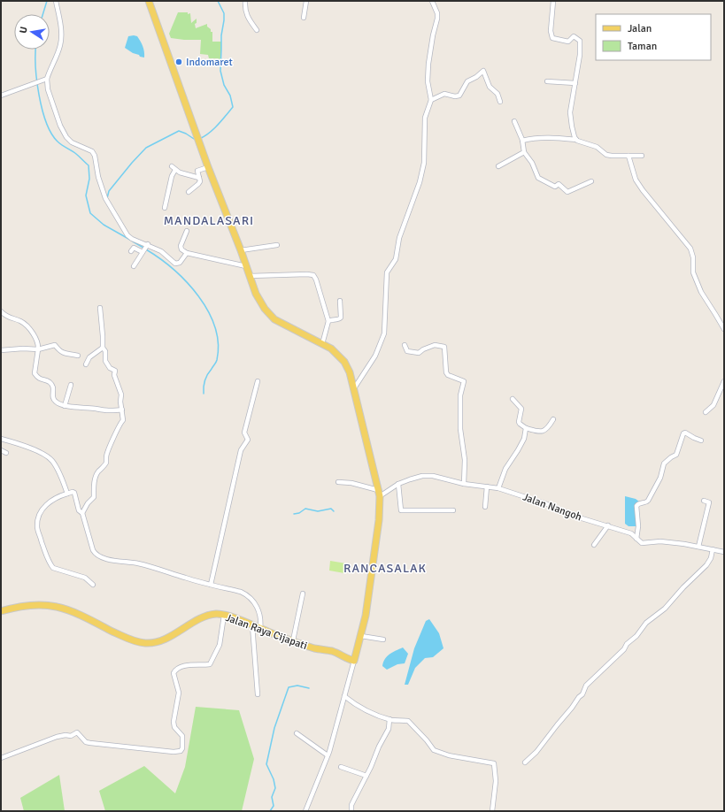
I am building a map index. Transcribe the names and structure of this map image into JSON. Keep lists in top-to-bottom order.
{
  "streets": {
    "main road": ["Jalan Raya Cijapati"],
    "street": ["Jalan Nangoh"]
  },
  "districts": ["MANDALASARI", "RANCASALAK"],
  "places": ["Indomaret"],
  "legend": ["Jalan", "Taman"],
  "north": "left"
}
